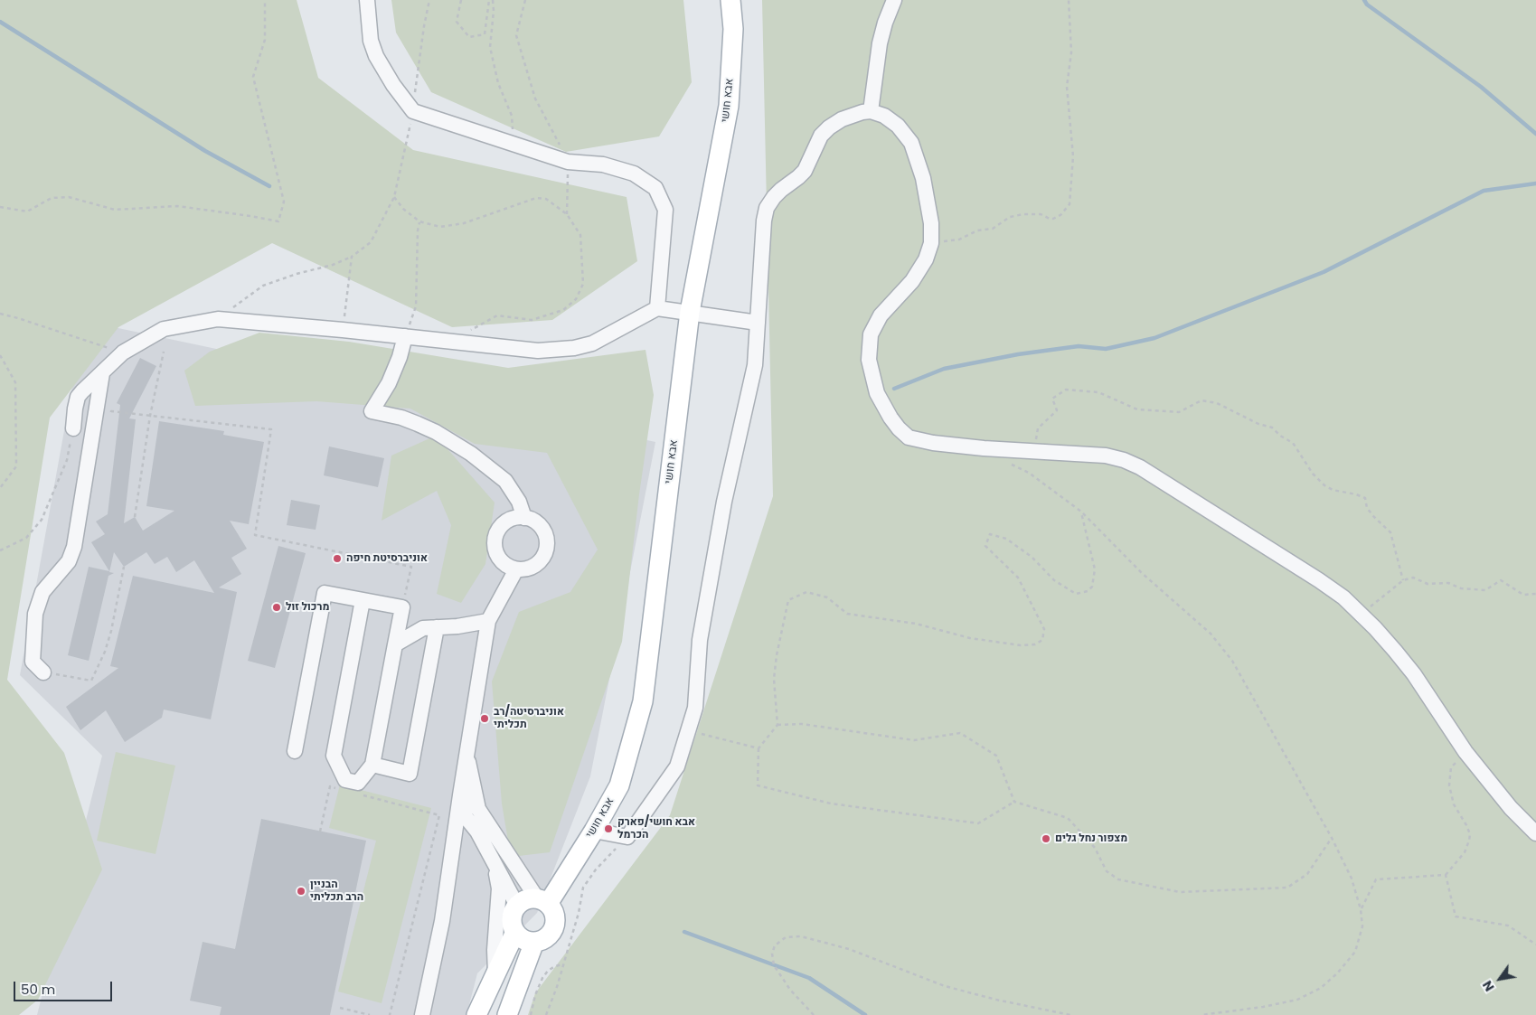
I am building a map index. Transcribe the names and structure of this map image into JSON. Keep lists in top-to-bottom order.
{
  "streets": {
    "main road": ["אבא חושי"]
  },
  "places": [
    "אוניברסיטת חיפה",
    "מרכול זול",
    "אוניברסיטה/רב תכליתי",
    "אבא חושי/פארק הכרמל",
    "מצפור נחל גלים",
    "הבניין הרב תכליתי"
  ],
  "scale_bar": "50 m",
  "north": "bottom left"
}
